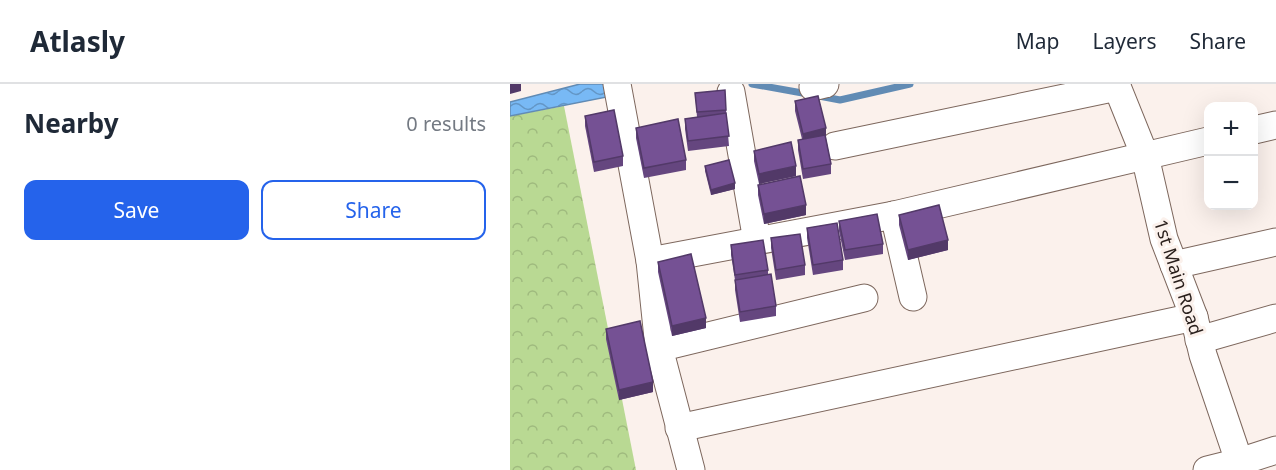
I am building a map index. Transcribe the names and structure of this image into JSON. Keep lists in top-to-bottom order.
{
  "streets": {
    "street": ["1st Main Road"]
  },
  "page": {
    "header": "Atlasly",
    "nav": ["Map", "Layers", "Share"],
    "heading": ["Nearby", "0 results"],
    "map_buttons": ["+", "−"],
    "buttons": ["Save", "Share"]
  }
}
